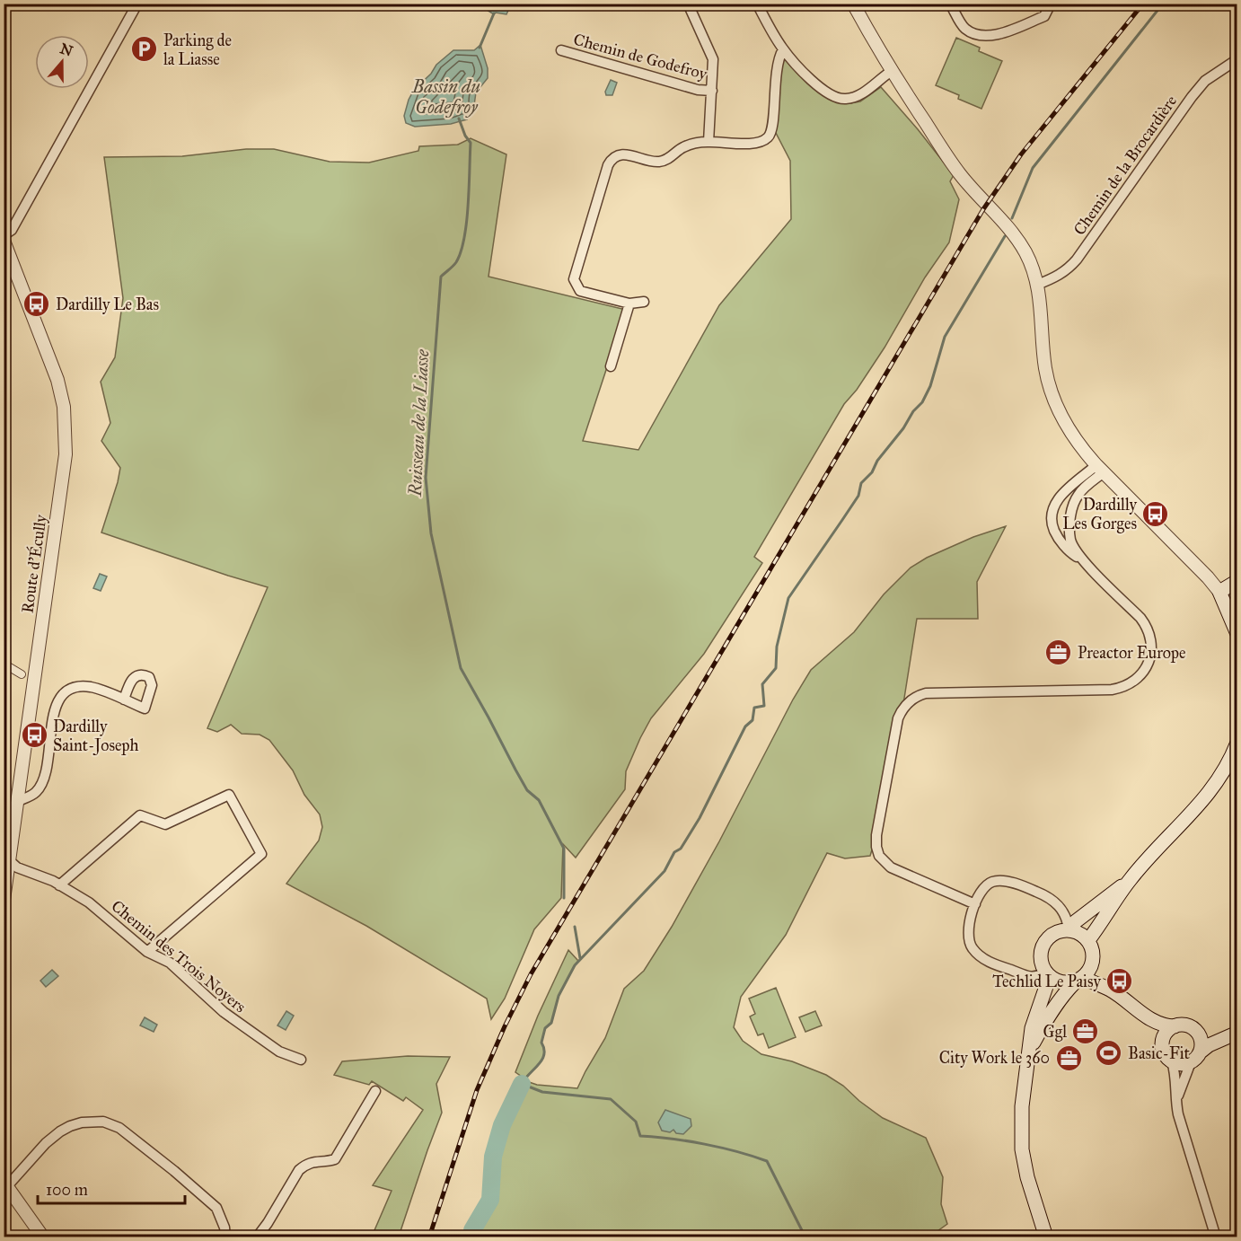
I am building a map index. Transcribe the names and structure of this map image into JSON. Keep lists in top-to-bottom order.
{
  "streets": {
    "street": [
      "Chemin de Godefroy",
      "Chemin de la Brocardière",
      "Route d'Écully",
      "Chemin des Trois Noyers"
    ]
  },
  "crossings": [
    ["Route d'Écully", "Chemin des Trois Noyers"]
  ],
  "water": ["Bassin du Godefroy", "Ruisseau de la Liasse"],
  "places": {
    "parking": ["Parking de la Liasse"],
    "bus stop": [
      "Dardilly Le Bas",
      "Dardilly Les Gorges",
      "Dardilly Saint-Joseph",
      "Techlid Le Paisy"
    ],
    "office": ["Preactor Europe", "Ggl", "City Work le 360"],
    "sports": ["Basic-Fit"]
  },
  "scale_bar": "100 m",
  "north": "top"
}
